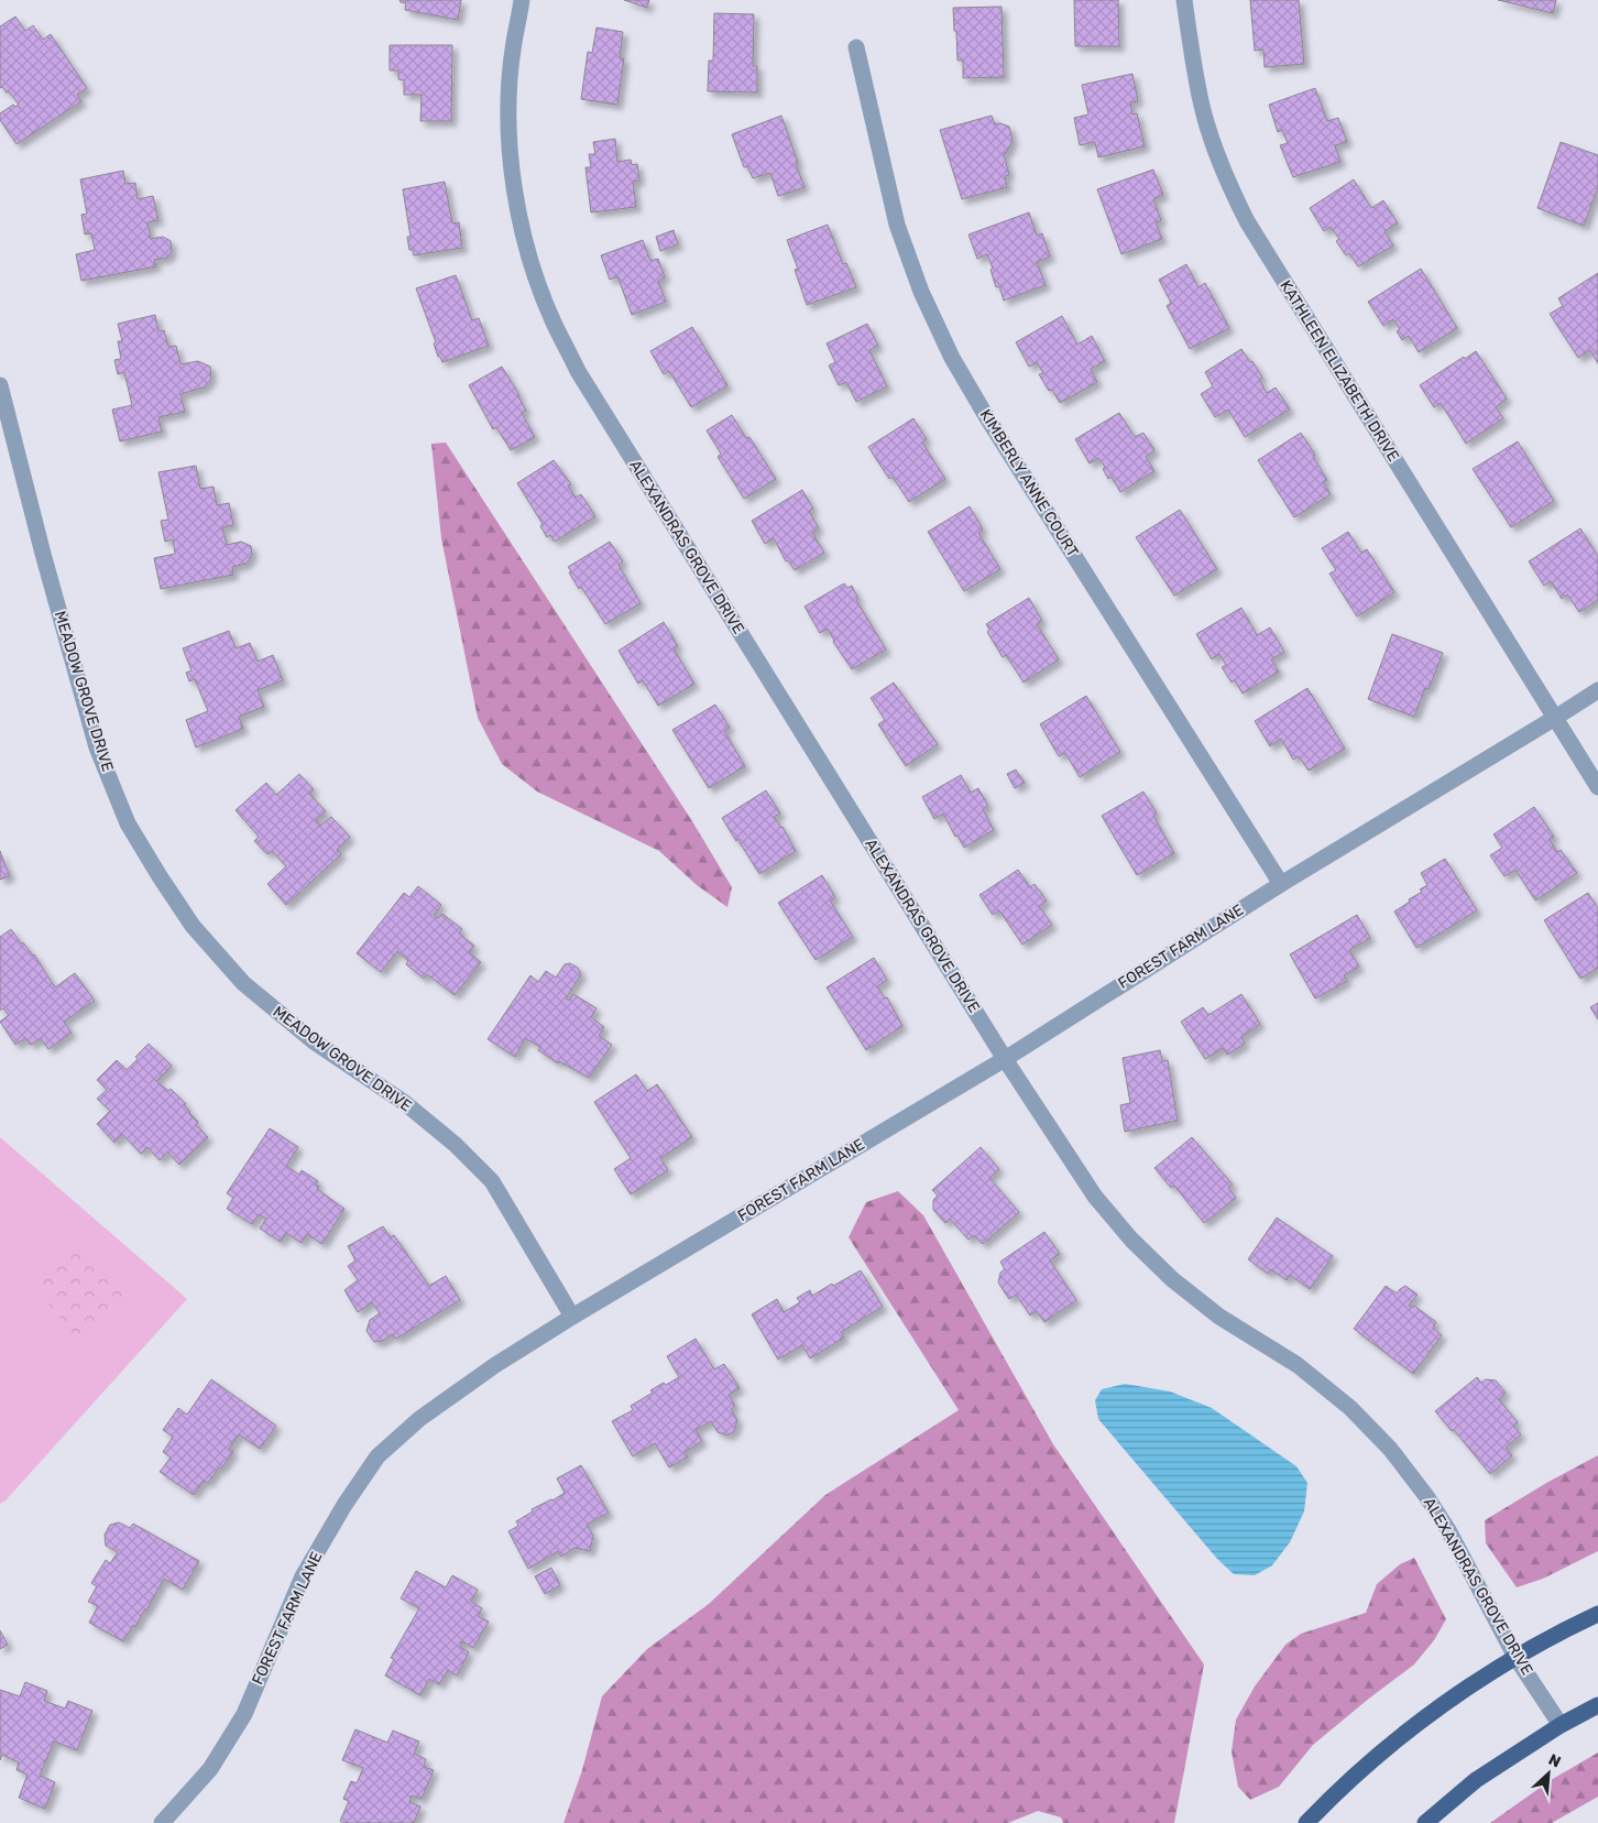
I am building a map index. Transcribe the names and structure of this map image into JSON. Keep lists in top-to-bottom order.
{
  "streets": {
    "street": [
      "KATHLEEN ELIZABETH DRIVE",
      "KIMBERLY ANNE COURT",
      "ALEXANDRAS GROVE DRIVE",
      "MEADOW GROVE DRIVE",
      "FOREST FARM LANE"
    ]
  },
  "crossings": [
    ["KATHLEEN ELIZABETH DRIVE", "FOREST FARM LANE"],
    ["KIMBERLY ANNE COURT", "FOREST FARM LANE"],
    ["ALEXANDRAS GROVE DRIVE", "FOREST FARM LANE"],
    ["MEADOW GROVE DRIVE", "FOREST FARM LANE"]
  ],
  "north": "top right"
}
